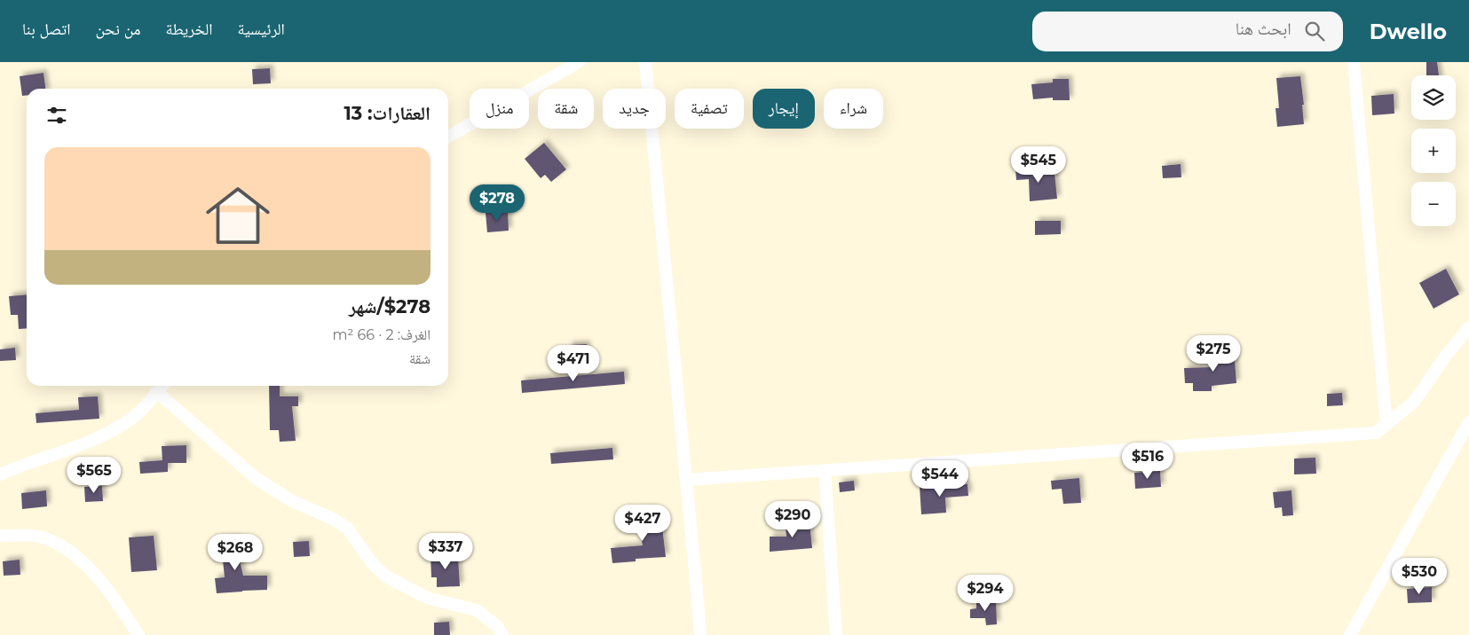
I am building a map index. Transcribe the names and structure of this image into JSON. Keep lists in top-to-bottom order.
{
  "page": {
    "header": "Dwello",
    "search": "ابحث هنا",
    "nav": [
      "الرئيسية",
      "الخريطة",
      "من نحن",
      "اتصل بنا"
    ],
    "map_buttons": ["+", "−"],
    "chip": [
      "شراء",
      "إيجار",
      "تصفية",
      "جديد",
      "شقة",
      "منزل"
    ],
    "heading": "العقارات: 13",
    "list": [
      {
        "name": "$278/شهر",
        "note": "الغرف: 2 · 66 m² · شقة"
      }
    ],
    "price": [
      "$545",
      "$278",
      "$275",
      "$471",
      "$516",
      "$565",
      "$544",
      "$290",
      "$427",
      "$337",
      "$268",
      "$530",
      "$294"
    ]
  }
}
